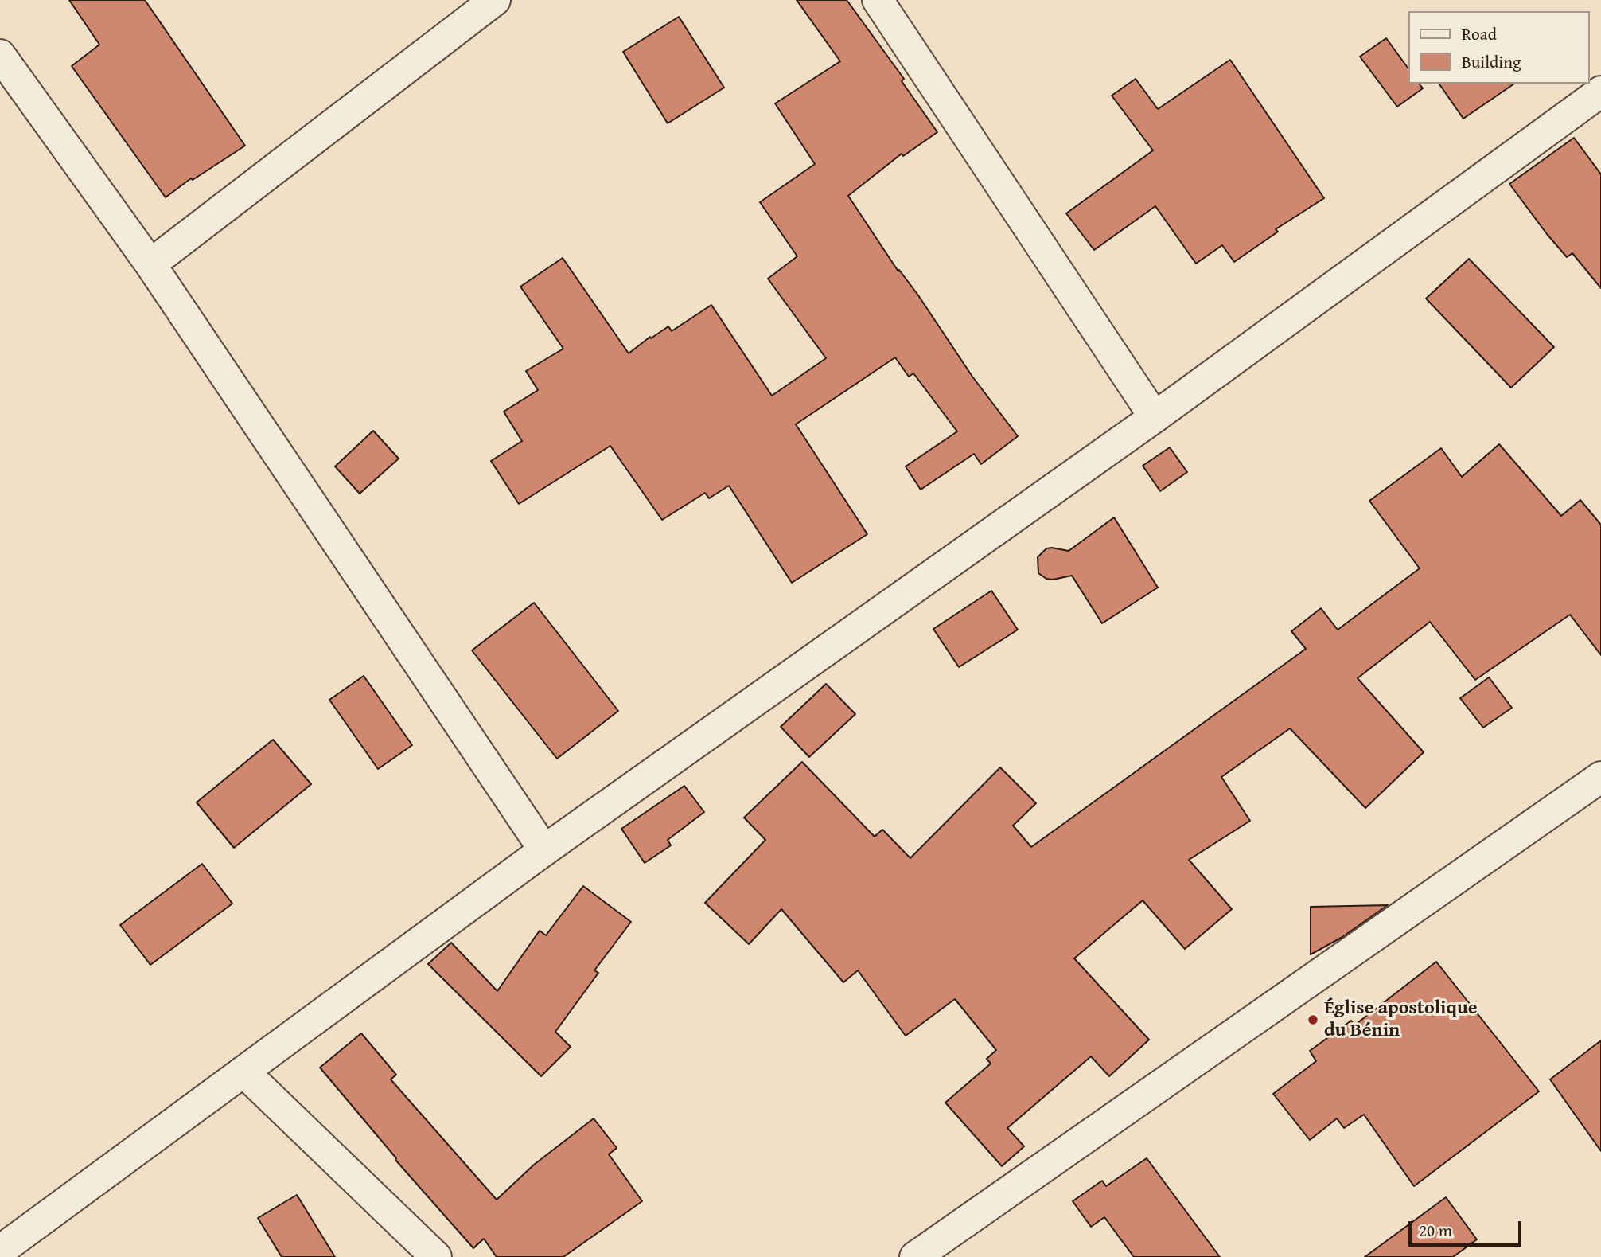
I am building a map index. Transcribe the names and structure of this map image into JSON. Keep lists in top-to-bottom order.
{
  "places": ["Église apostolique du Bénin"],
  "legend": ["Road", "Building"],
  "scale_bar": "20 m"
}
